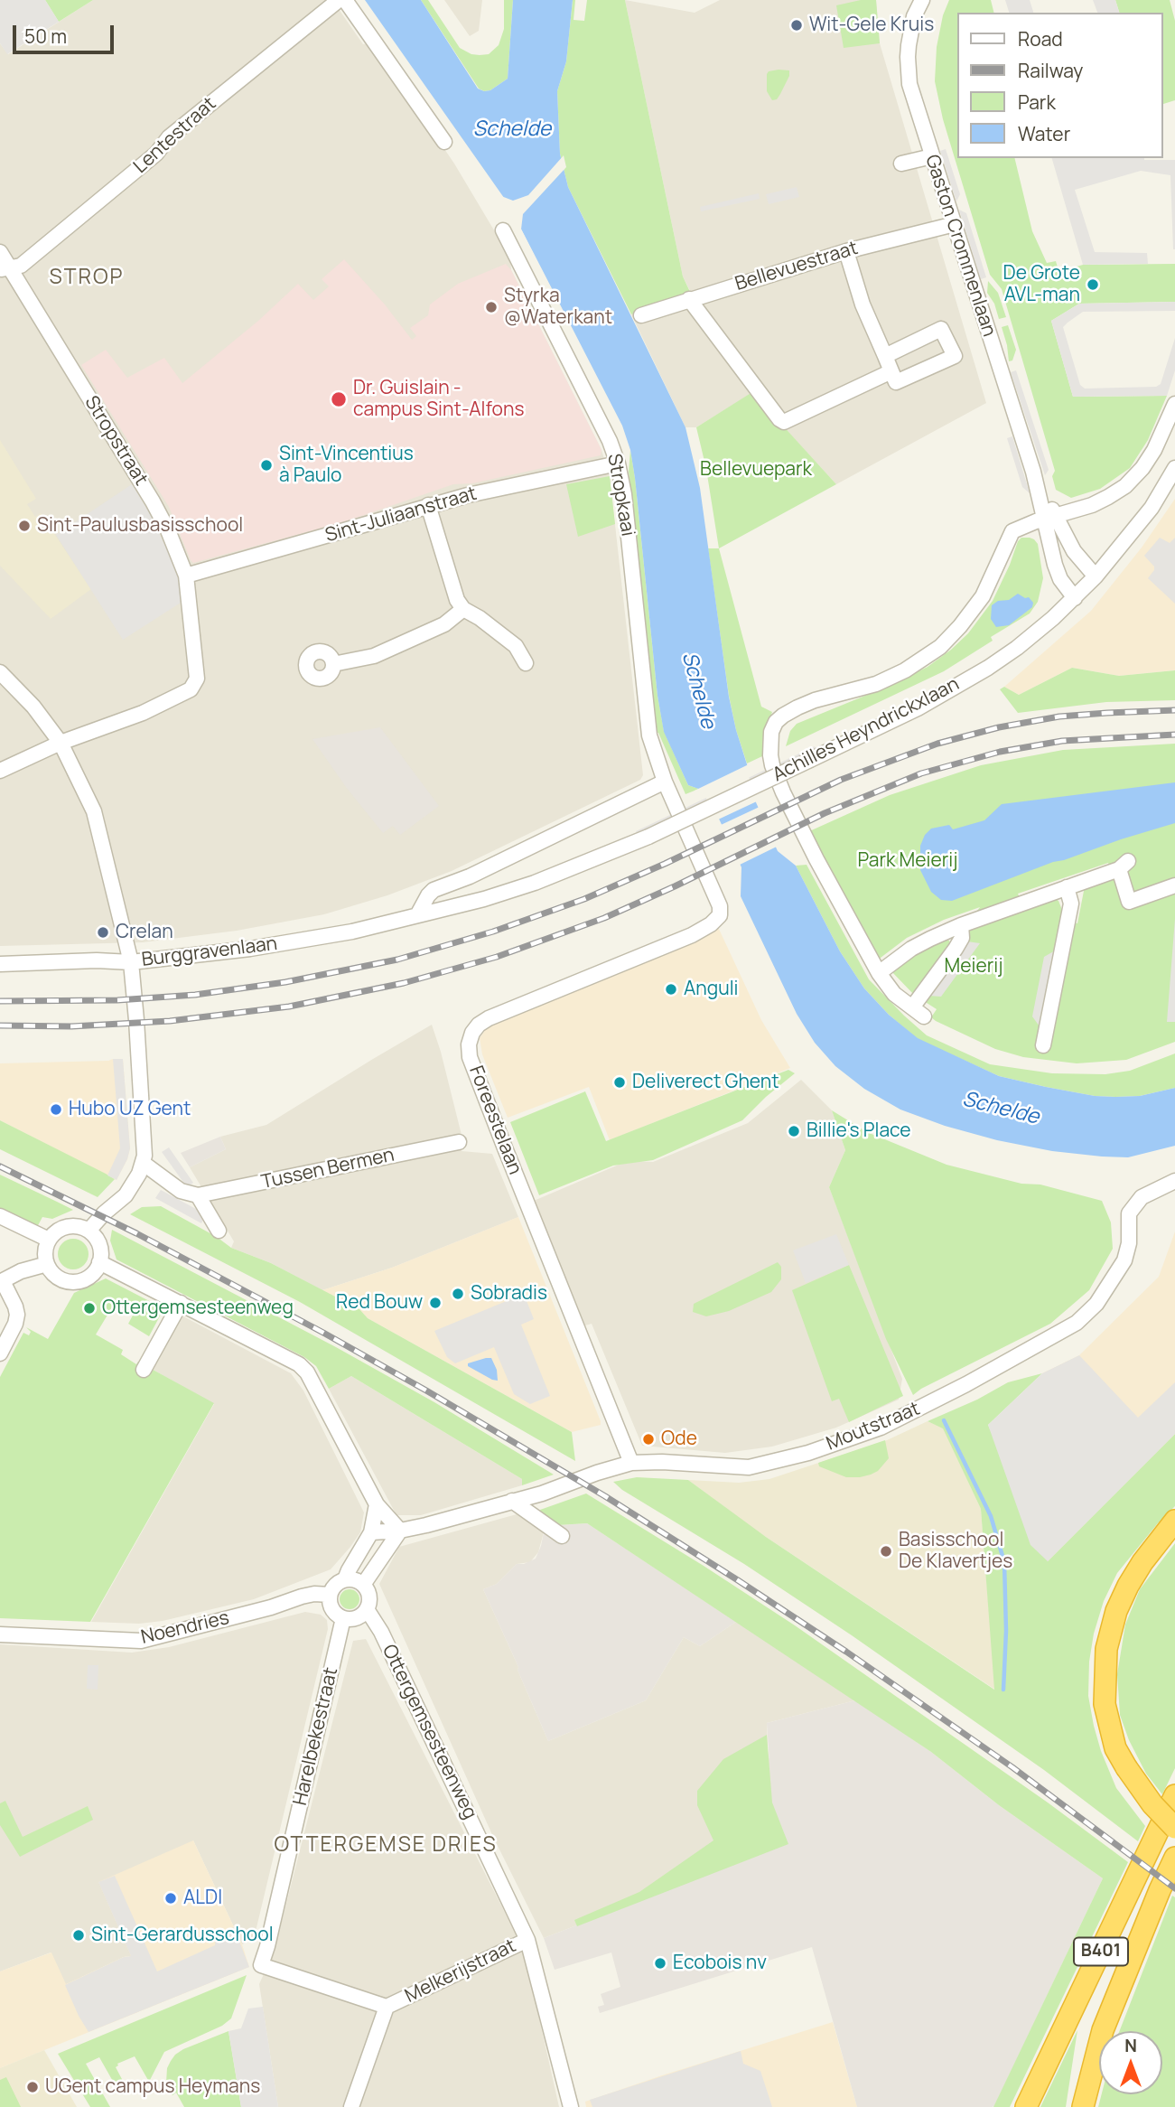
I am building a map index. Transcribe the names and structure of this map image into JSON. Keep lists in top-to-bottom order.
{
  "streets": {
    "highway": ["B401"],
    "street": [
      "Lentestraat",
      "Gaston Crommenlaan",
      "Bellevuestraat",
      "Stropstraat",
      "Stropkaai",
      "Sint-Juliaanstraat",
      "Achilles Heyndrickxlaan",
      "Burggravenlaan",
      "Foreestelaan",
      "Tussen Bermen",
      "Moutstraat",
      "Noendries",
      "Ottergemsesteenweg",
      "Harelbekestraat",
      "Melkerijstraat"
    ]
  },
  "crossings": [
    ["Lentestraat", "Stropstraat"],
    ["Gaston Crommenlaan", "Bellevuestraat"],
    ["Gaston Crommenlaan", "Achilles Heyndrickxlaan"],
    ["Stropstraat", "Sint-Juliaanstraat"],
    ["Stropkaai", "Sint-Juliaanstraat"],
    ["Stropkaai", "Foreestelaan"],
    ["Achilles Heyndrickxlaan", "Burggravenlaan"],
    ["Foreestelaan", "Moutstraat"],
    ["Noendries", "Ottergemsesteenweg"],
    ["Noendries", "Harelbekestraat"],
    ["Ottergemsesteenweg", "Harelbekestraat"],
    ["Ottergemsesteenweg", "Melkerijstraat"],
    ["Harelbekestraat", "Melkerijstraat"]
  ],
  "districts": ["STROP", "OTTERGEMSE DRIES"],
  "water": ["Schelde"],
  "parks": ["Bellevuepark", "Park Meierij", "Meierij"],
  "places": [
    "Wit-Gele Kruis",
    "De Grote AVL-man",
    "Styrka @Waterkant",
    "Dr. Guislain - campus Sint-Alfons",
    "Sint-Vincentius à Paulo",
    "Sint-Paulusbasisschool",
    "Crelan",
    "Anguli",
    "Deliverect Ghent",
    "Hubo UZ Gent",
    "Billie's Place",
    "Sobradis",
    "Red Bouw",
    "Ottergemsesteenweg",
    "Ode",
    "Basisschool De Klavertjes",
    "ALDI",
    "Sint-Gerardusschool",
    "Ecobois nv",
    "UGent campus Heymans"
  ],
  "legend": [
    "Road",
    "Railway",
    "Park",
    "Water"
  ],
  "scale_bar": "50 m",
  "north": "top"
}
